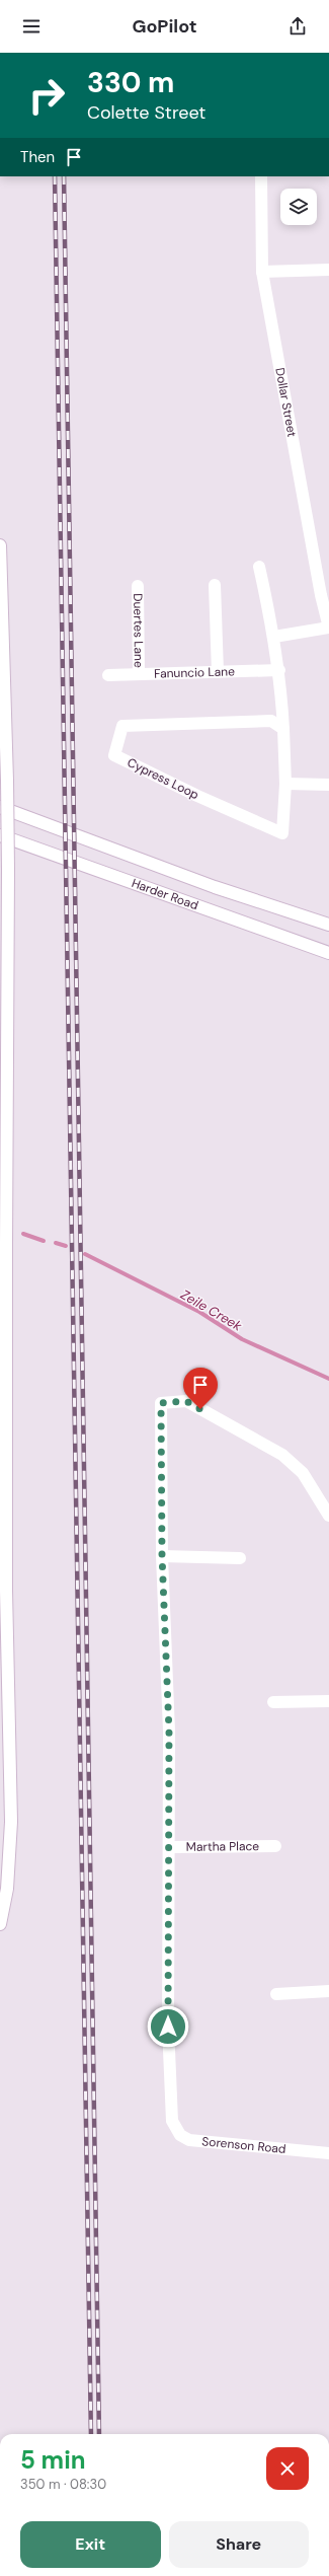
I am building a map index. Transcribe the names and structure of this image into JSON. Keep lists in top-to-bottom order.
{
  "streets": {
    "street": [
      "Dollar Street",
      "Duertes Lane",
      "Fanuncio Lane",
      "Cypress Loop",
      "Harder Road",
      "Martha Place",
      "Sorenson Road"
    ]
  },
  "crossings": [
    ["Duertes Lane", "Fanuncio Lane"],
    ["Martha Place", "Sorenson Road"]
  ],
  "water": ["Zeile Creek"],
  "page": {
    "header": "GoPilot",
    "turn": ["330 m", "Colette Street"],
    "then": "Then",
    "heading": ["5 min", "350 m · 08:30"],
    "buttons": ["Exit", "Share"]
  }
}
